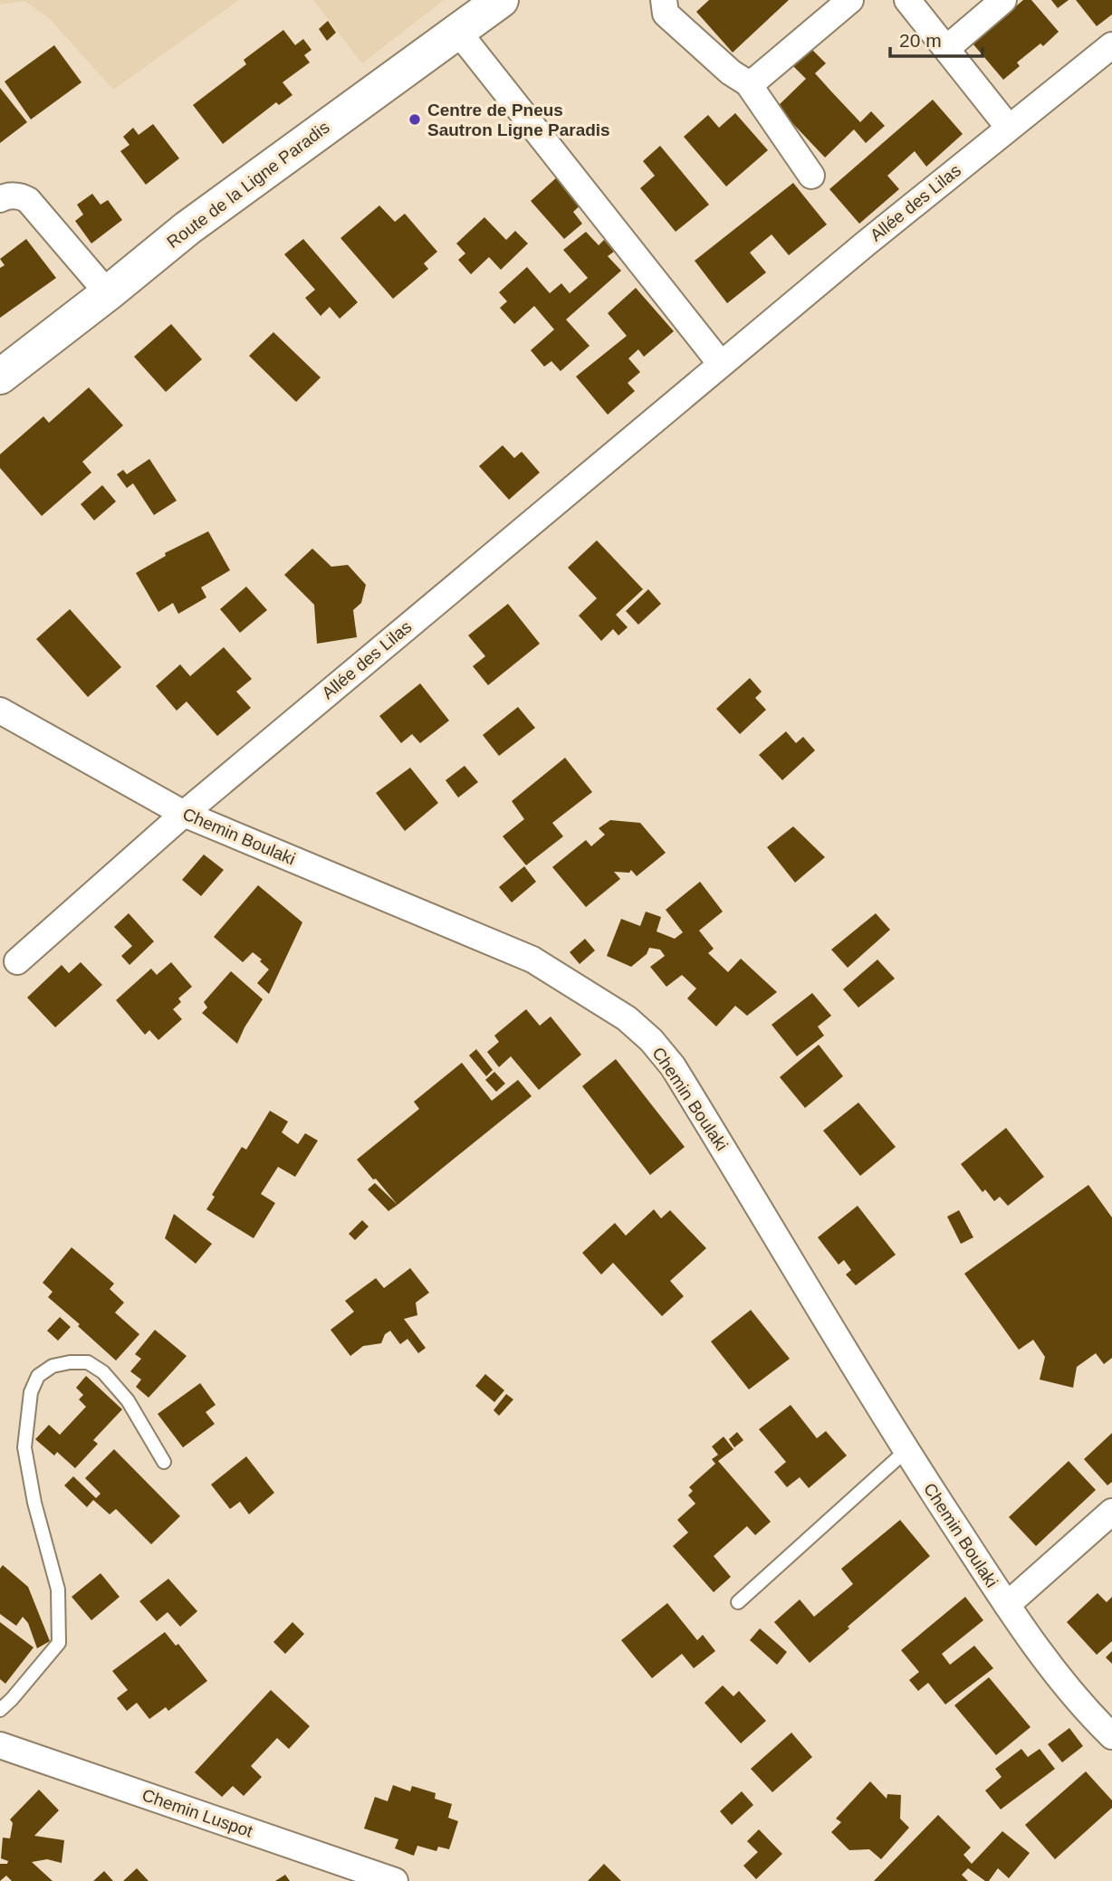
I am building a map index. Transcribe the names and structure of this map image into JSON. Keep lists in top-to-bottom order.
{
  "streets": {
    "main road": ["Route de la Ligne Paradis"],
    "street": ["Allée des Lilas", "Chemin Boulaki", "Chemin Luspot"]
  },
  "crossings": [
    ["Allée des Lilas", "Chemin Boulaki"]
  ],
  "places": ["Centre de Pneus Sautron Ligne Paradis"],
  "scale_bar": "20 m"
}
